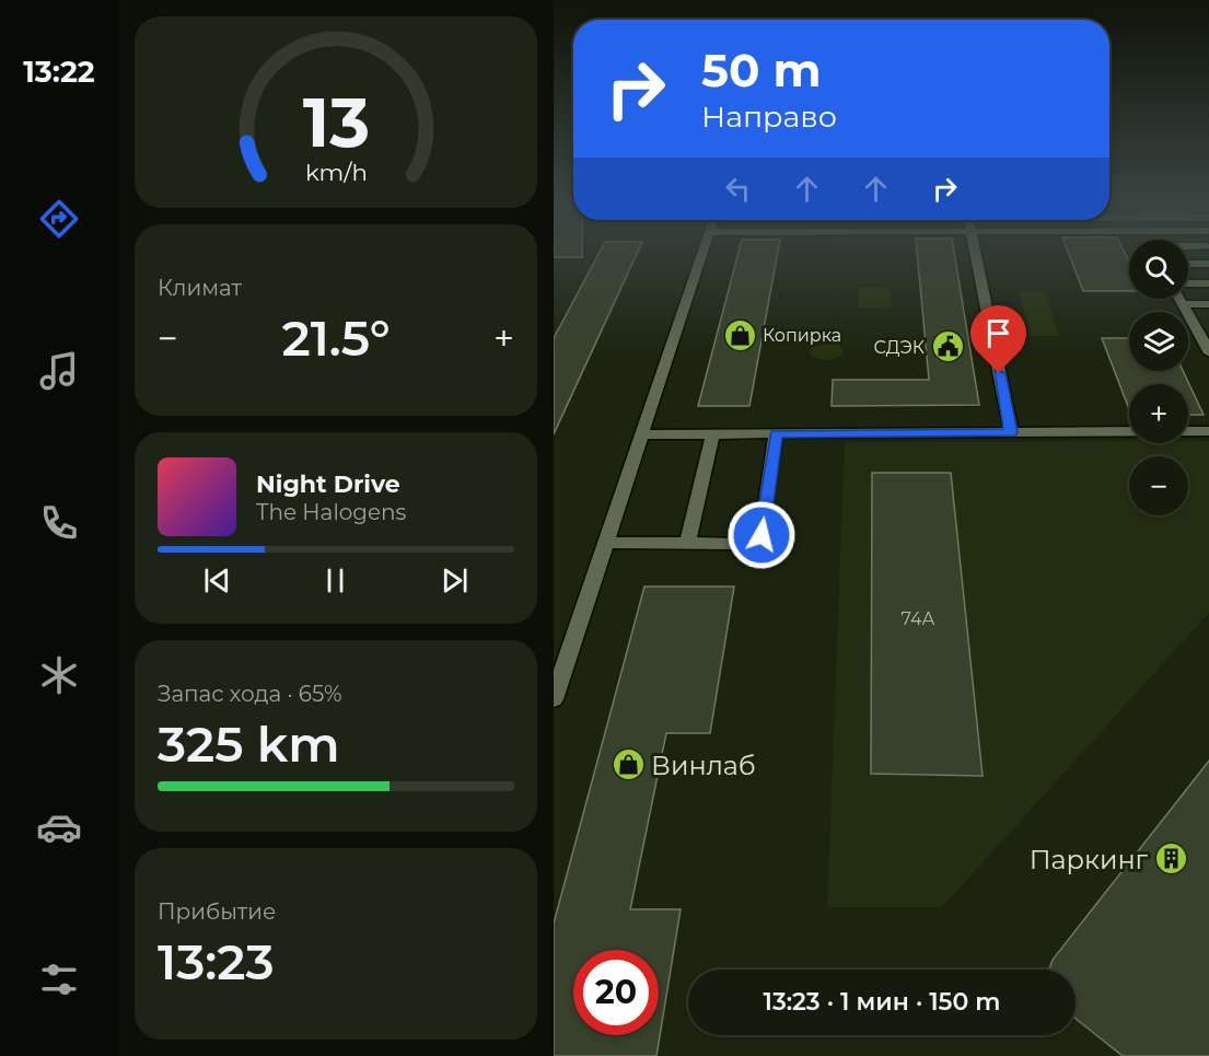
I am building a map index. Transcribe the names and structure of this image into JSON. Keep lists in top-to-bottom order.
{
  "places": {
    "shop": ["Копирка", "Винлаб"],
    "public building": ["СДЭК"],
    "building": ["Паркинг"]
  },
  "house_numbers": ["74А"],
  "page": {
    "tabs": "13:22",
    "turn": ["50 m", "Направо"],
    "tile": [
      "Климат",
      ["Запас хода · 65%", "325 km"],
      ["Прибытие", "13:23"]
    ],
    "map_buttons": ["+", "−"],
    "heat": ["−", "21.5°", "+"],
    "song": ["Night Drive", "The Halogens"],
    "limit": "20",
    "trip": "13:23 · 1 мин · 150 m",
    "gauge": ["13", "km/h"]
  }
}
